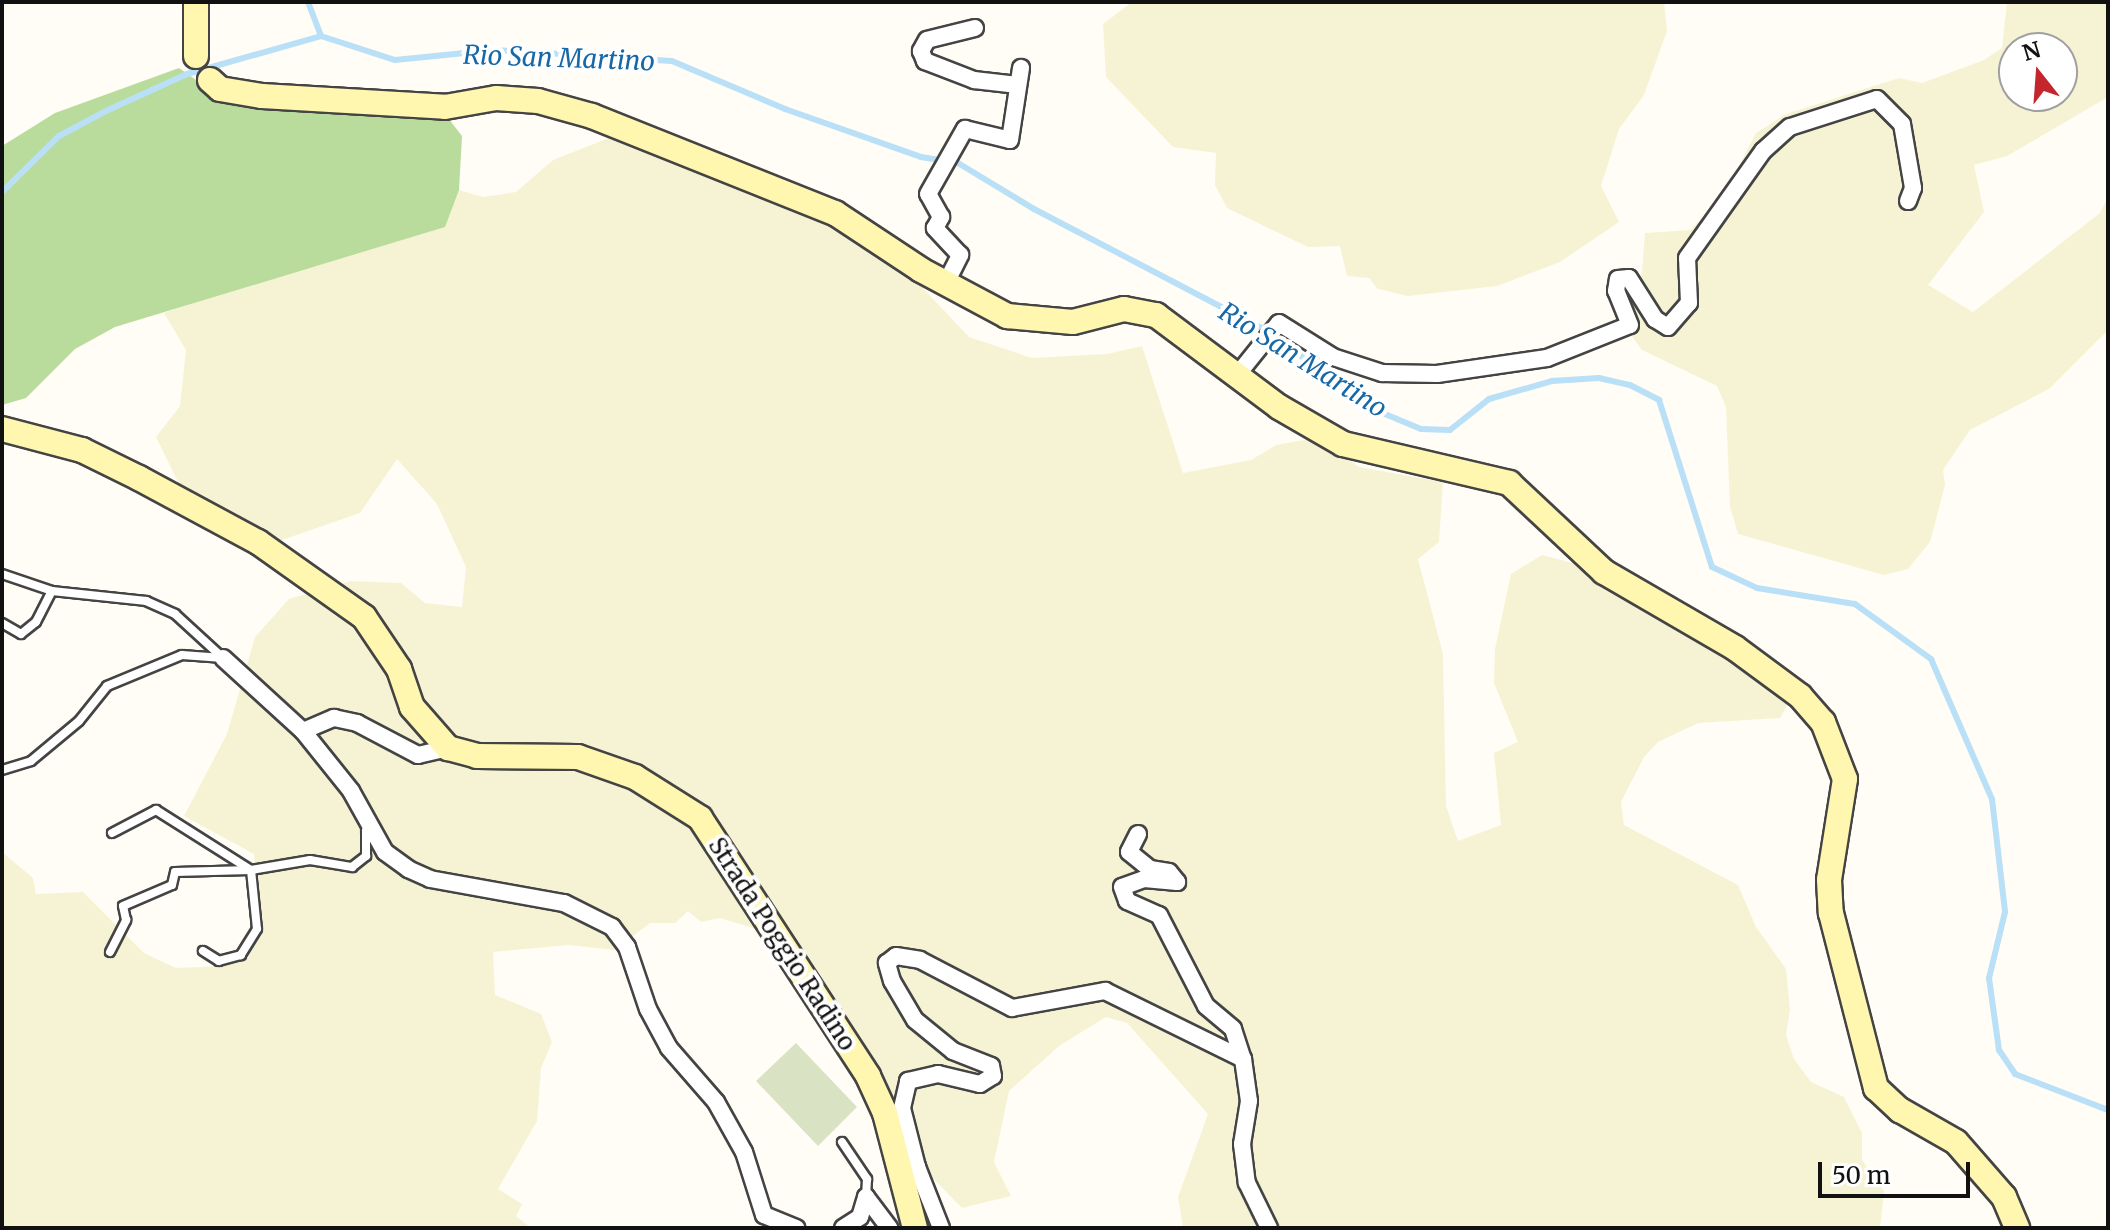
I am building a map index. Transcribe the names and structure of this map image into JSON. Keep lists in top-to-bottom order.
{
  "streets": {
    "street": ["Strada Poggio Radino"]
  },
  "water": ["Rio San Martino"],
  "scale_bar": "50 m",
  "north": "top"
}
